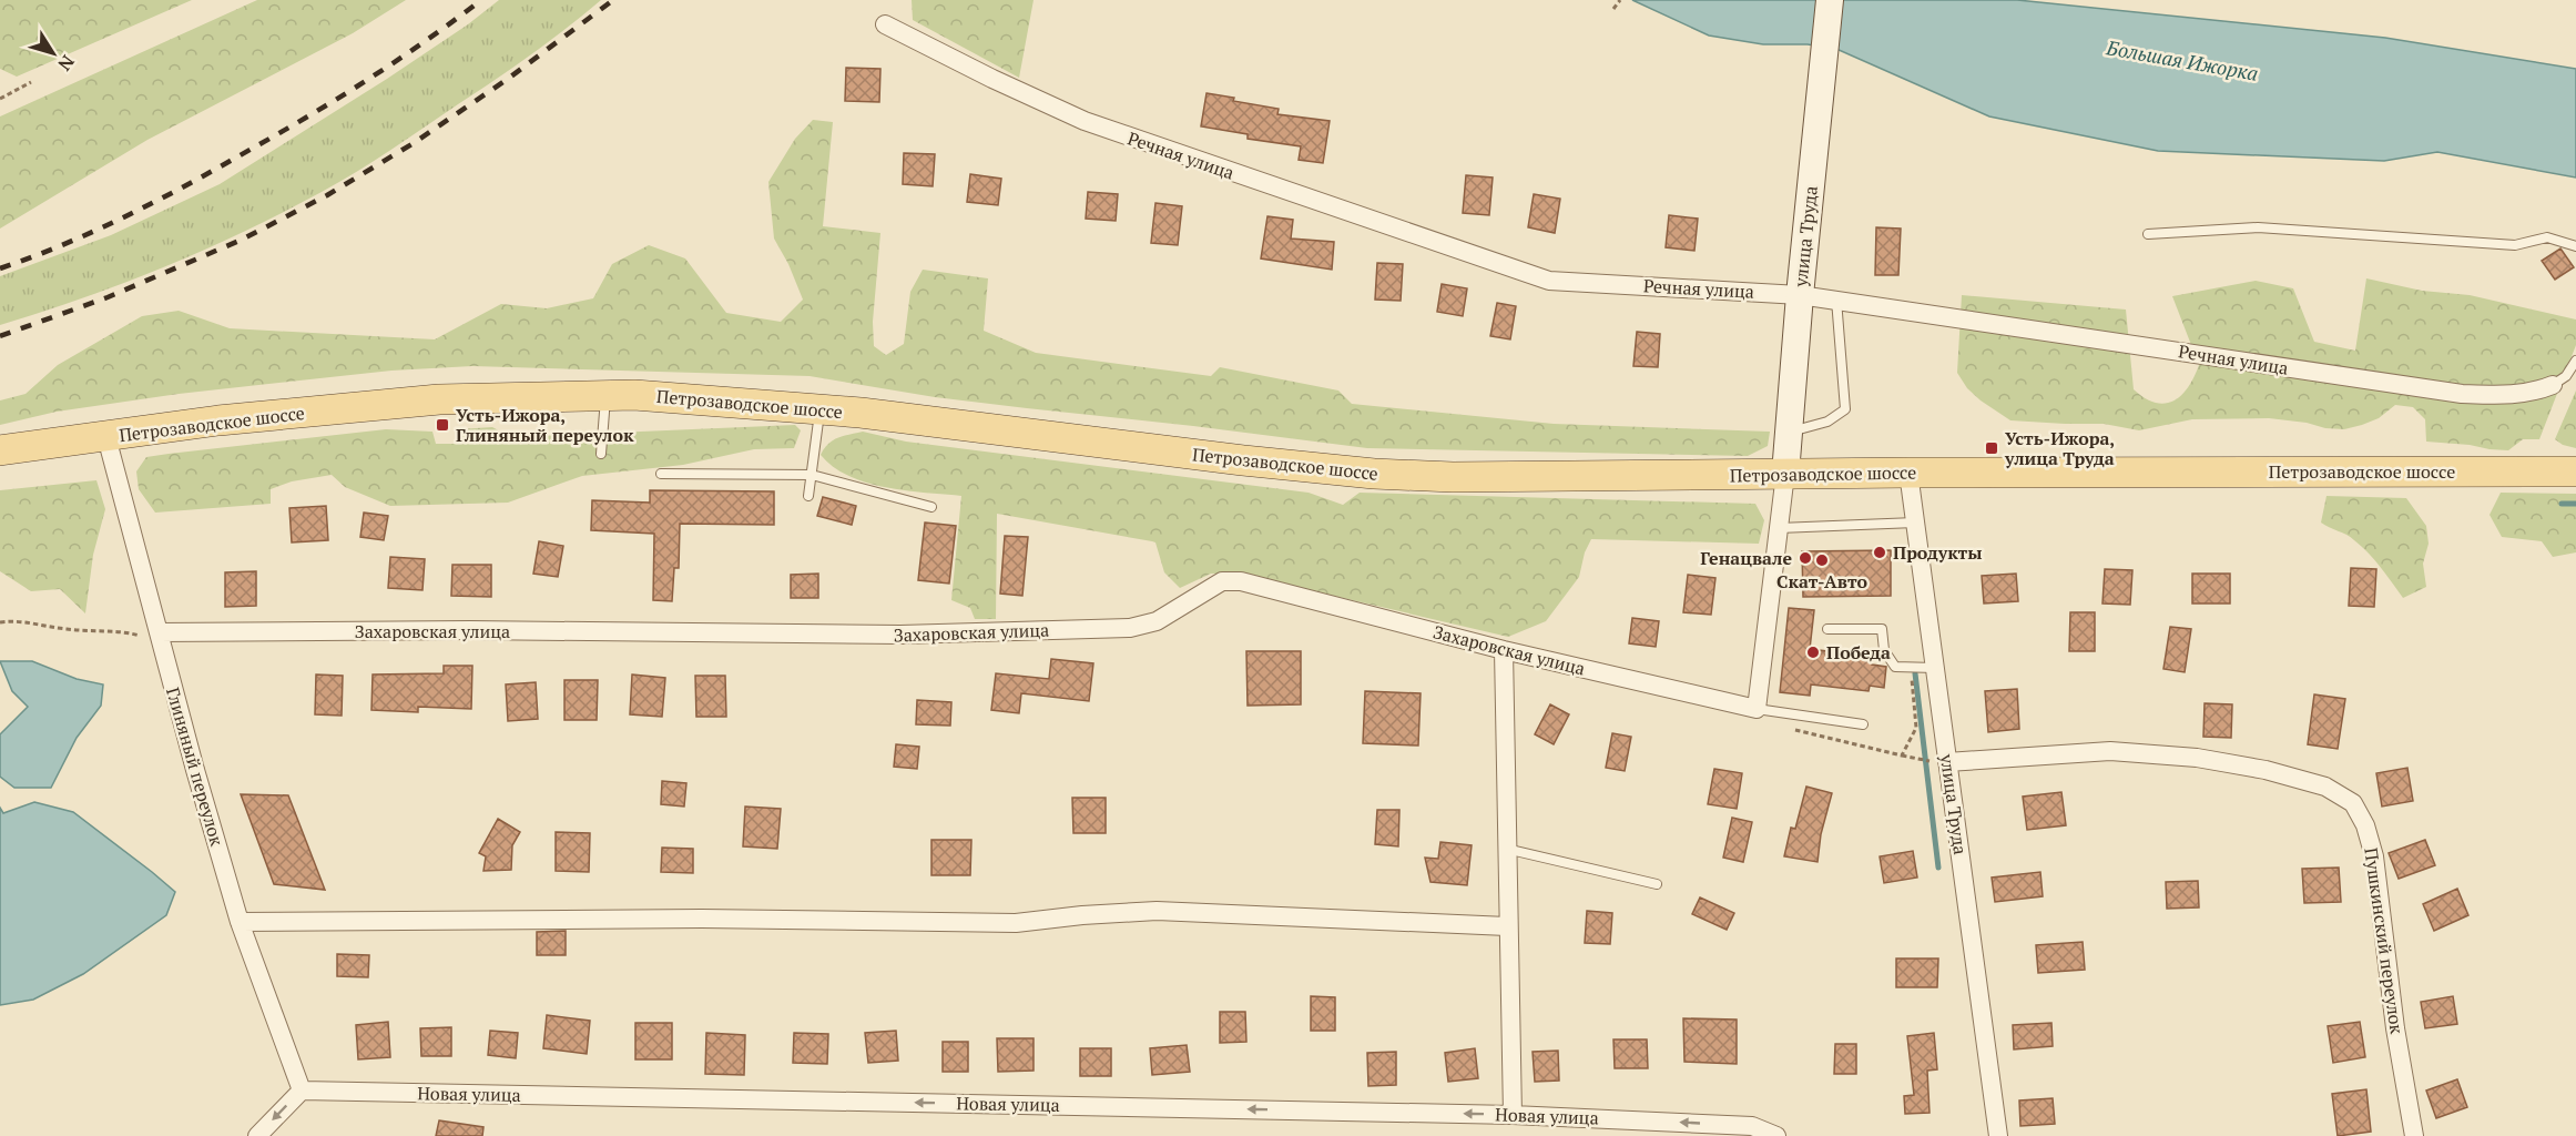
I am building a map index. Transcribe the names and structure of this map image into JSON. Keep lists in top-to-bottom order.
{
  "streets": {
    "main road": ["улица Труда", "Петрозаводское шоссе"],
    "street": [
      "Речная улица",
      "Захаровская улица",
      "Глиняный переулок",
      "Пушкинский переулок",
      "Новая улица"
    ]
  },
  "crossings": [
    ["Речная улица", "улица Труда"],
    ["улица Труда", "Петрозаводское шоссе"],
    ["улица Труда", "Пушкинский переулок"],
    ["Петрозаводское шоссе", "Глиняный переулок"],
    ["Захаровская улица", "Глиняный переулок"],
    ["Глиняный переулок", "Новая улица"]
  ],
  "one_way": ["Новая улица"],
  "water": ["Большая Ижорка"],
  "places": {
    "transit": ["Усть-Ижора, Глиняный переулок", "Усть-Ижора, улица Труда"],
    "other": [
      "Продукты",
      "Генацвале",
      "Скат-Авто",
      "Победа"
    ]
  },
  "north": "bottom right"
}
